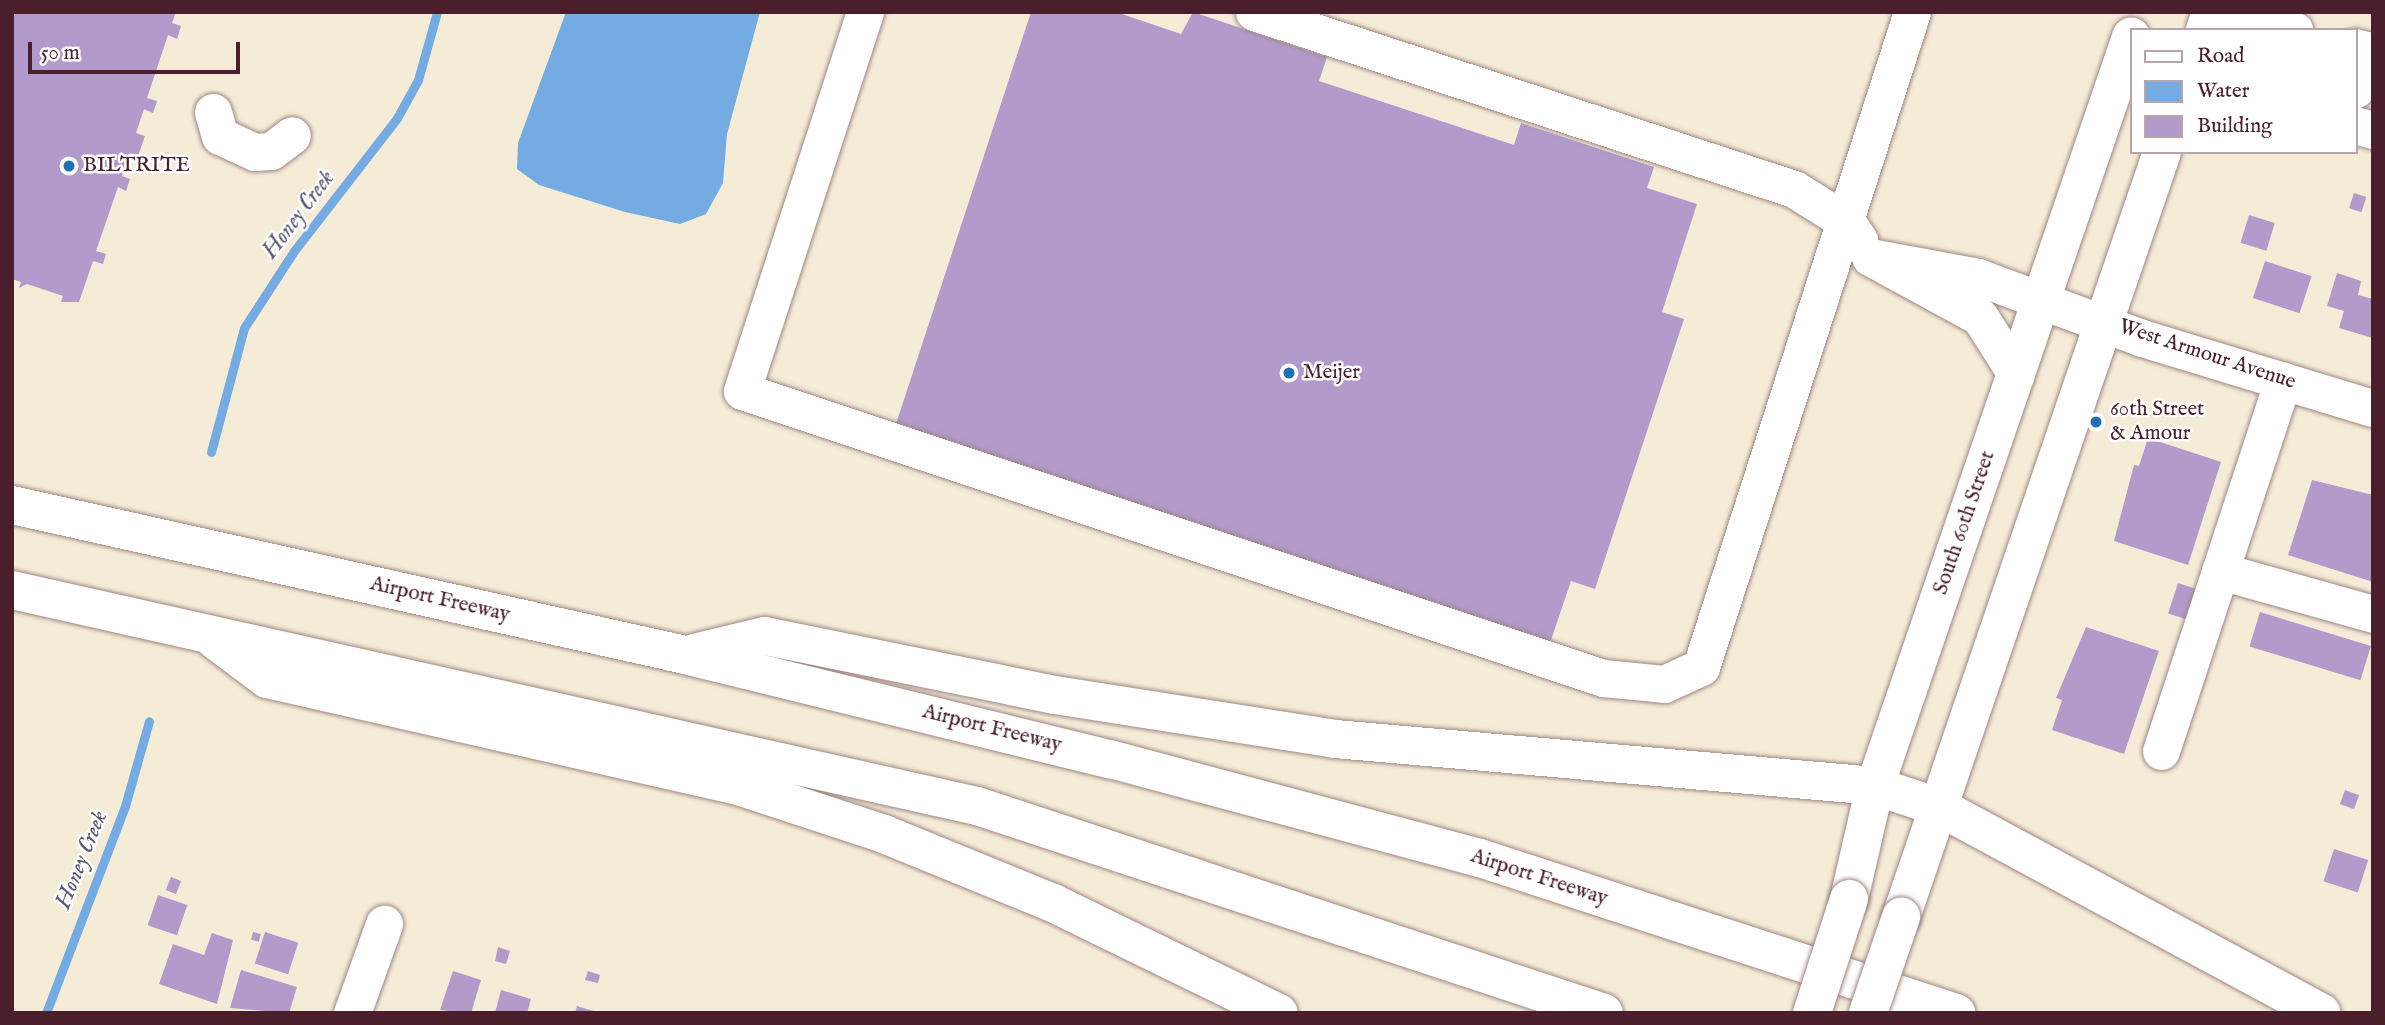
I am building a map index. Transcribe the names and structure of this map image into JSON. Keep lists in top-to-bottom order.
{
  "streets": {
    "main road": ["South 60th Street", "Airport Freeway"],
    "street": ["West Armour Avenue"]
  },
  "crossings": [
    ["West Armour Avenue", "South 60th Street"]
  ],
  "water": ["Honey Creek"],
  "places": ["BILTRITE", "Meijer", "60th Street & Amour"],
  "legend": ["Road", "Water", "Building"],
  "scale_bar": "50 m"
}
